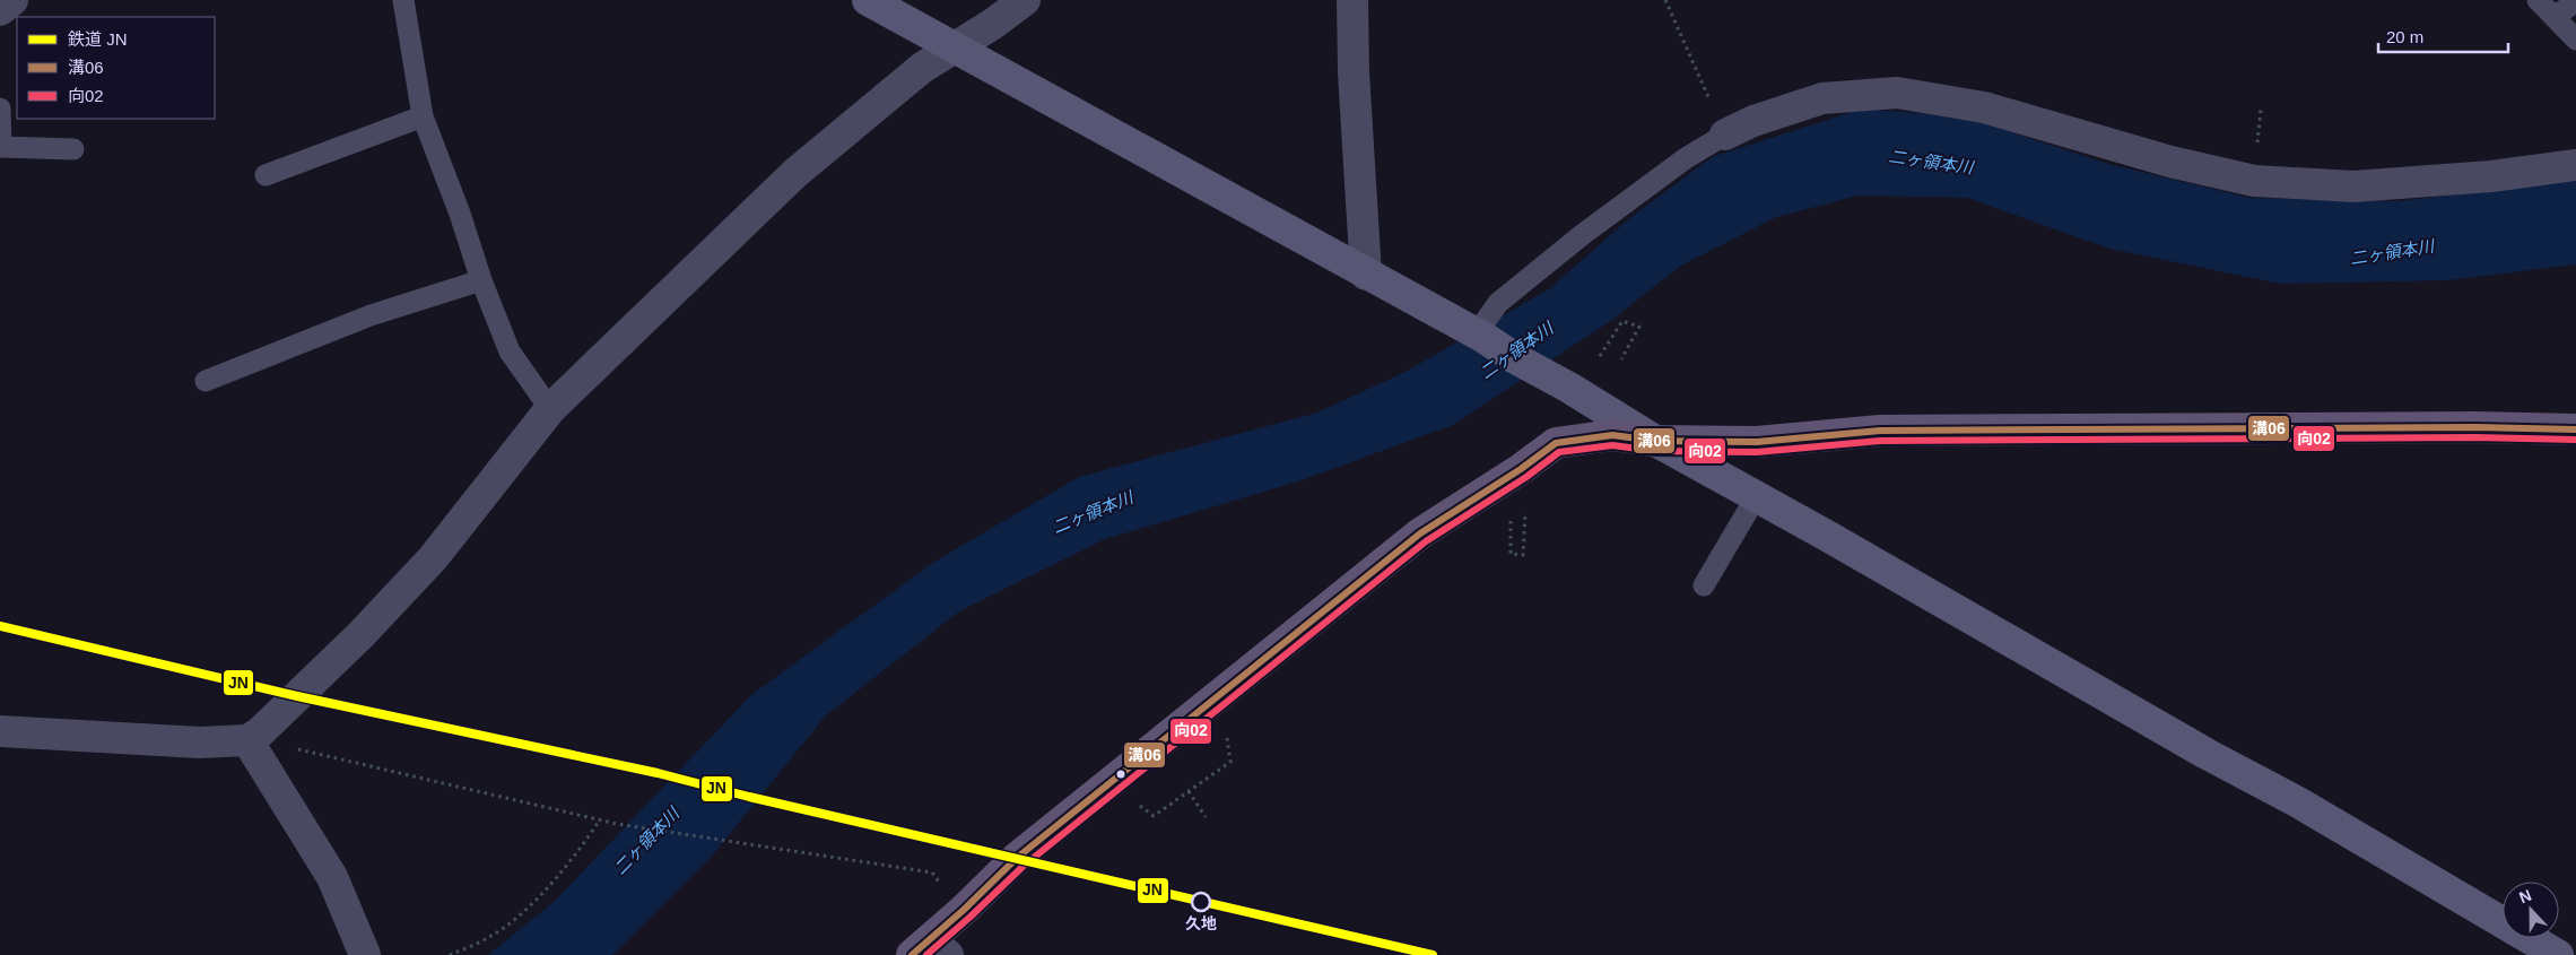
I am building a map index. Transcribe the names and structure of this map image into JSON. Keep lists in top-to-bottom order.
{
  "water": ["二ヶ領本川"],
  "places": ["久地"],
  "lines": ["transit line 溝06", "transit line 向02", "rail line JN"],
  "legend": ["鉄道 JN", "溝06", "向02"],
  "scale_bar": "20 m",
  "north": "top"
}
